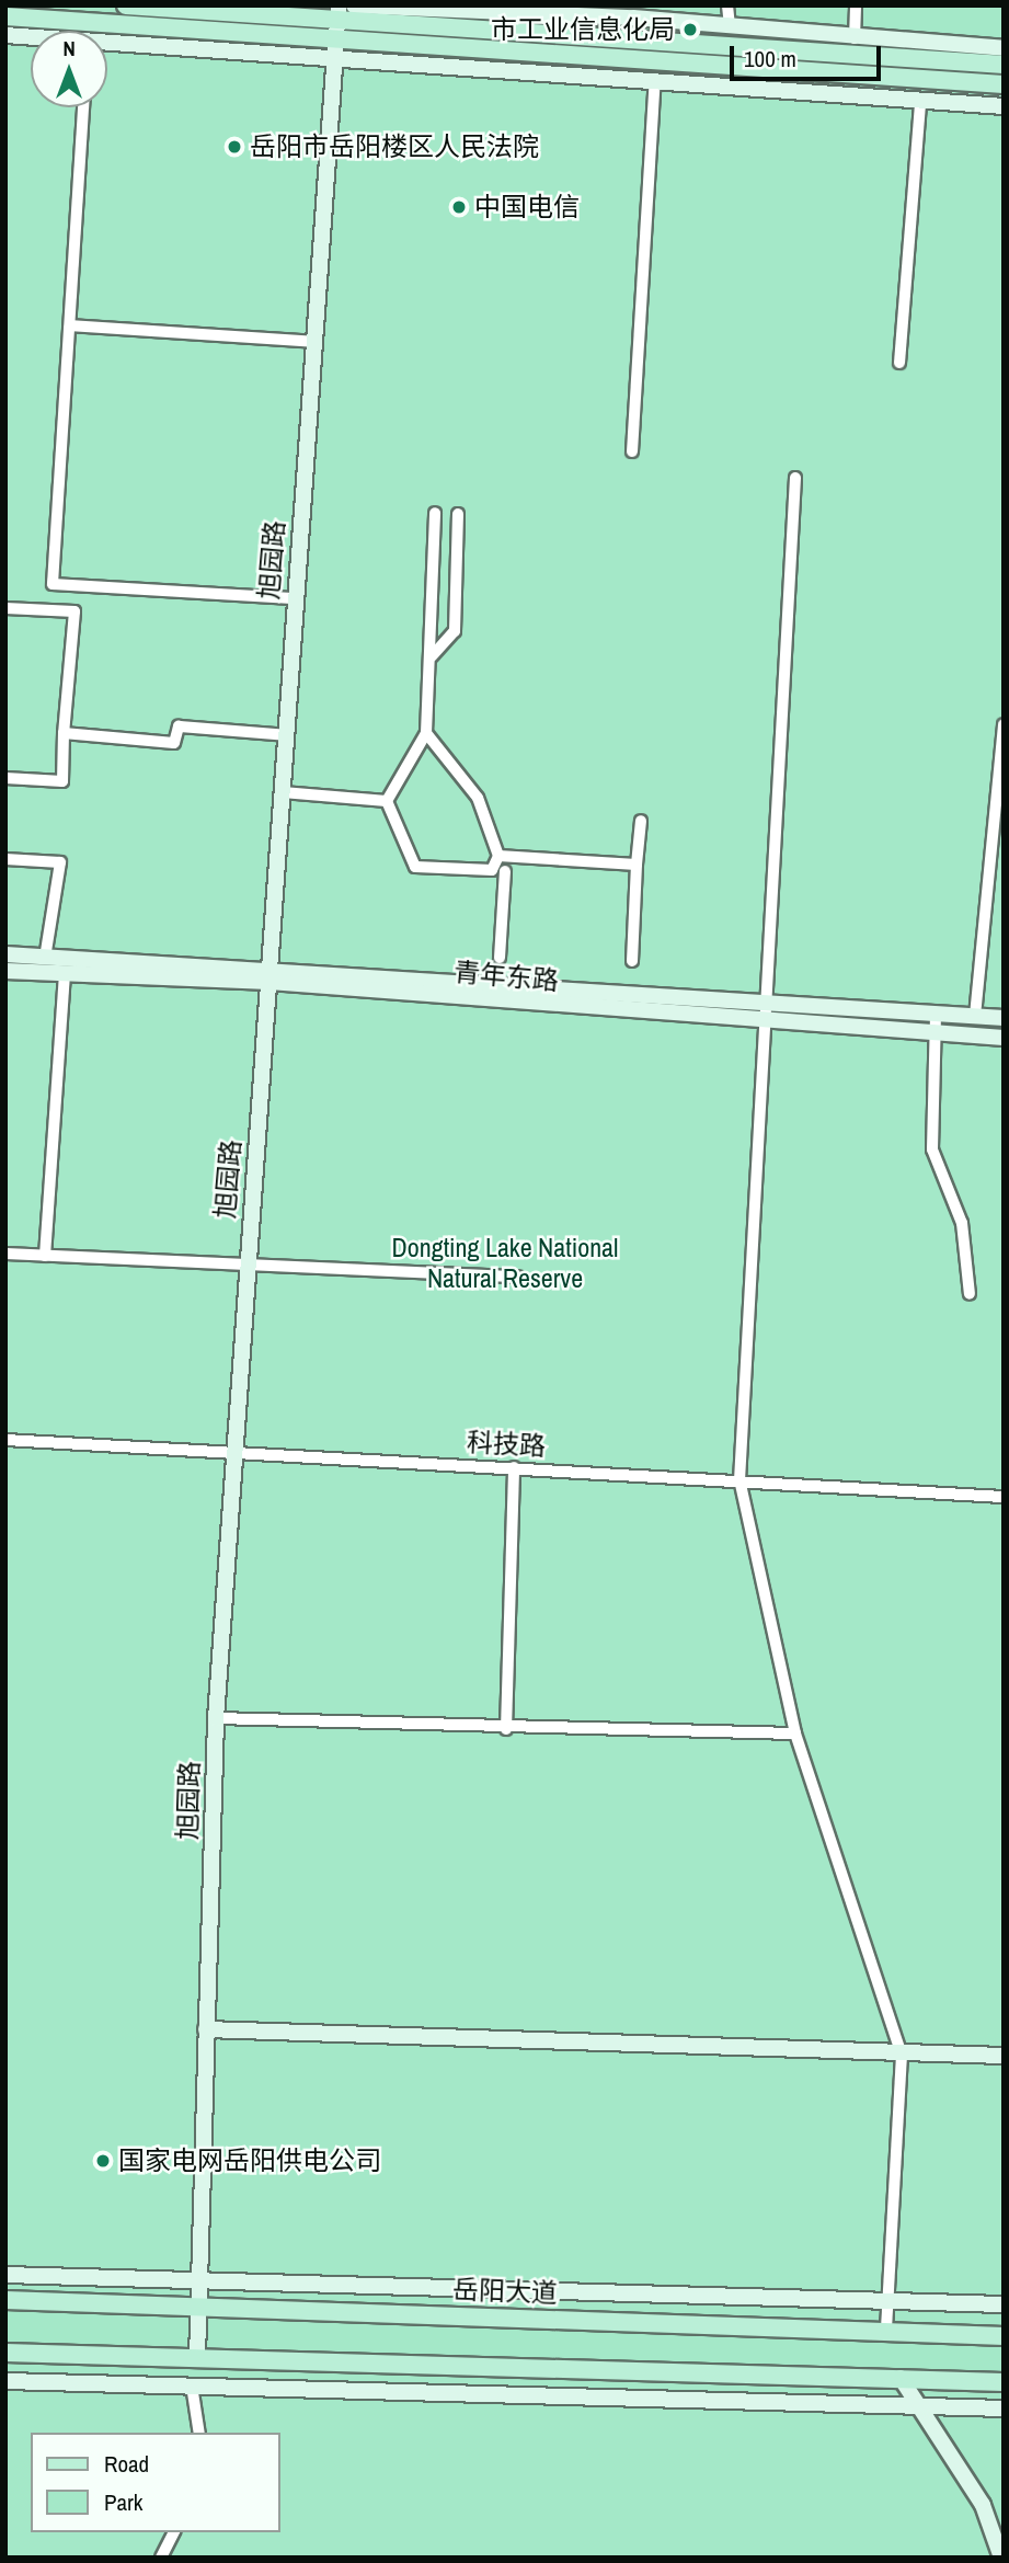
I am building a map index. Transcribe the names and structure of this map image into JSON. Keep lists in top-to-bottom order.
{
  "streets": {
    "main road": ["岳阳大道"],
    "street": ["旭园路", "青年东路", "科技路"]
  },
  "crossings": [
    ["旭园路", "青年东路"],
    ["旭园路", "科技路"],
    ["旭园路", "岳阳大道"]
  ],
  "parks": ["Dongting Lake National Natural Reserve"],
  "places": [
    "市工业信息化局",
    "岳阳市岳阳楼区人民法院",
    "中国电信",
    "国家电网岳阳供电公司"
  ],
  "legend": ["Road", "Park"],
  "scale_bar": "100 m",
  "north": "top"
}
